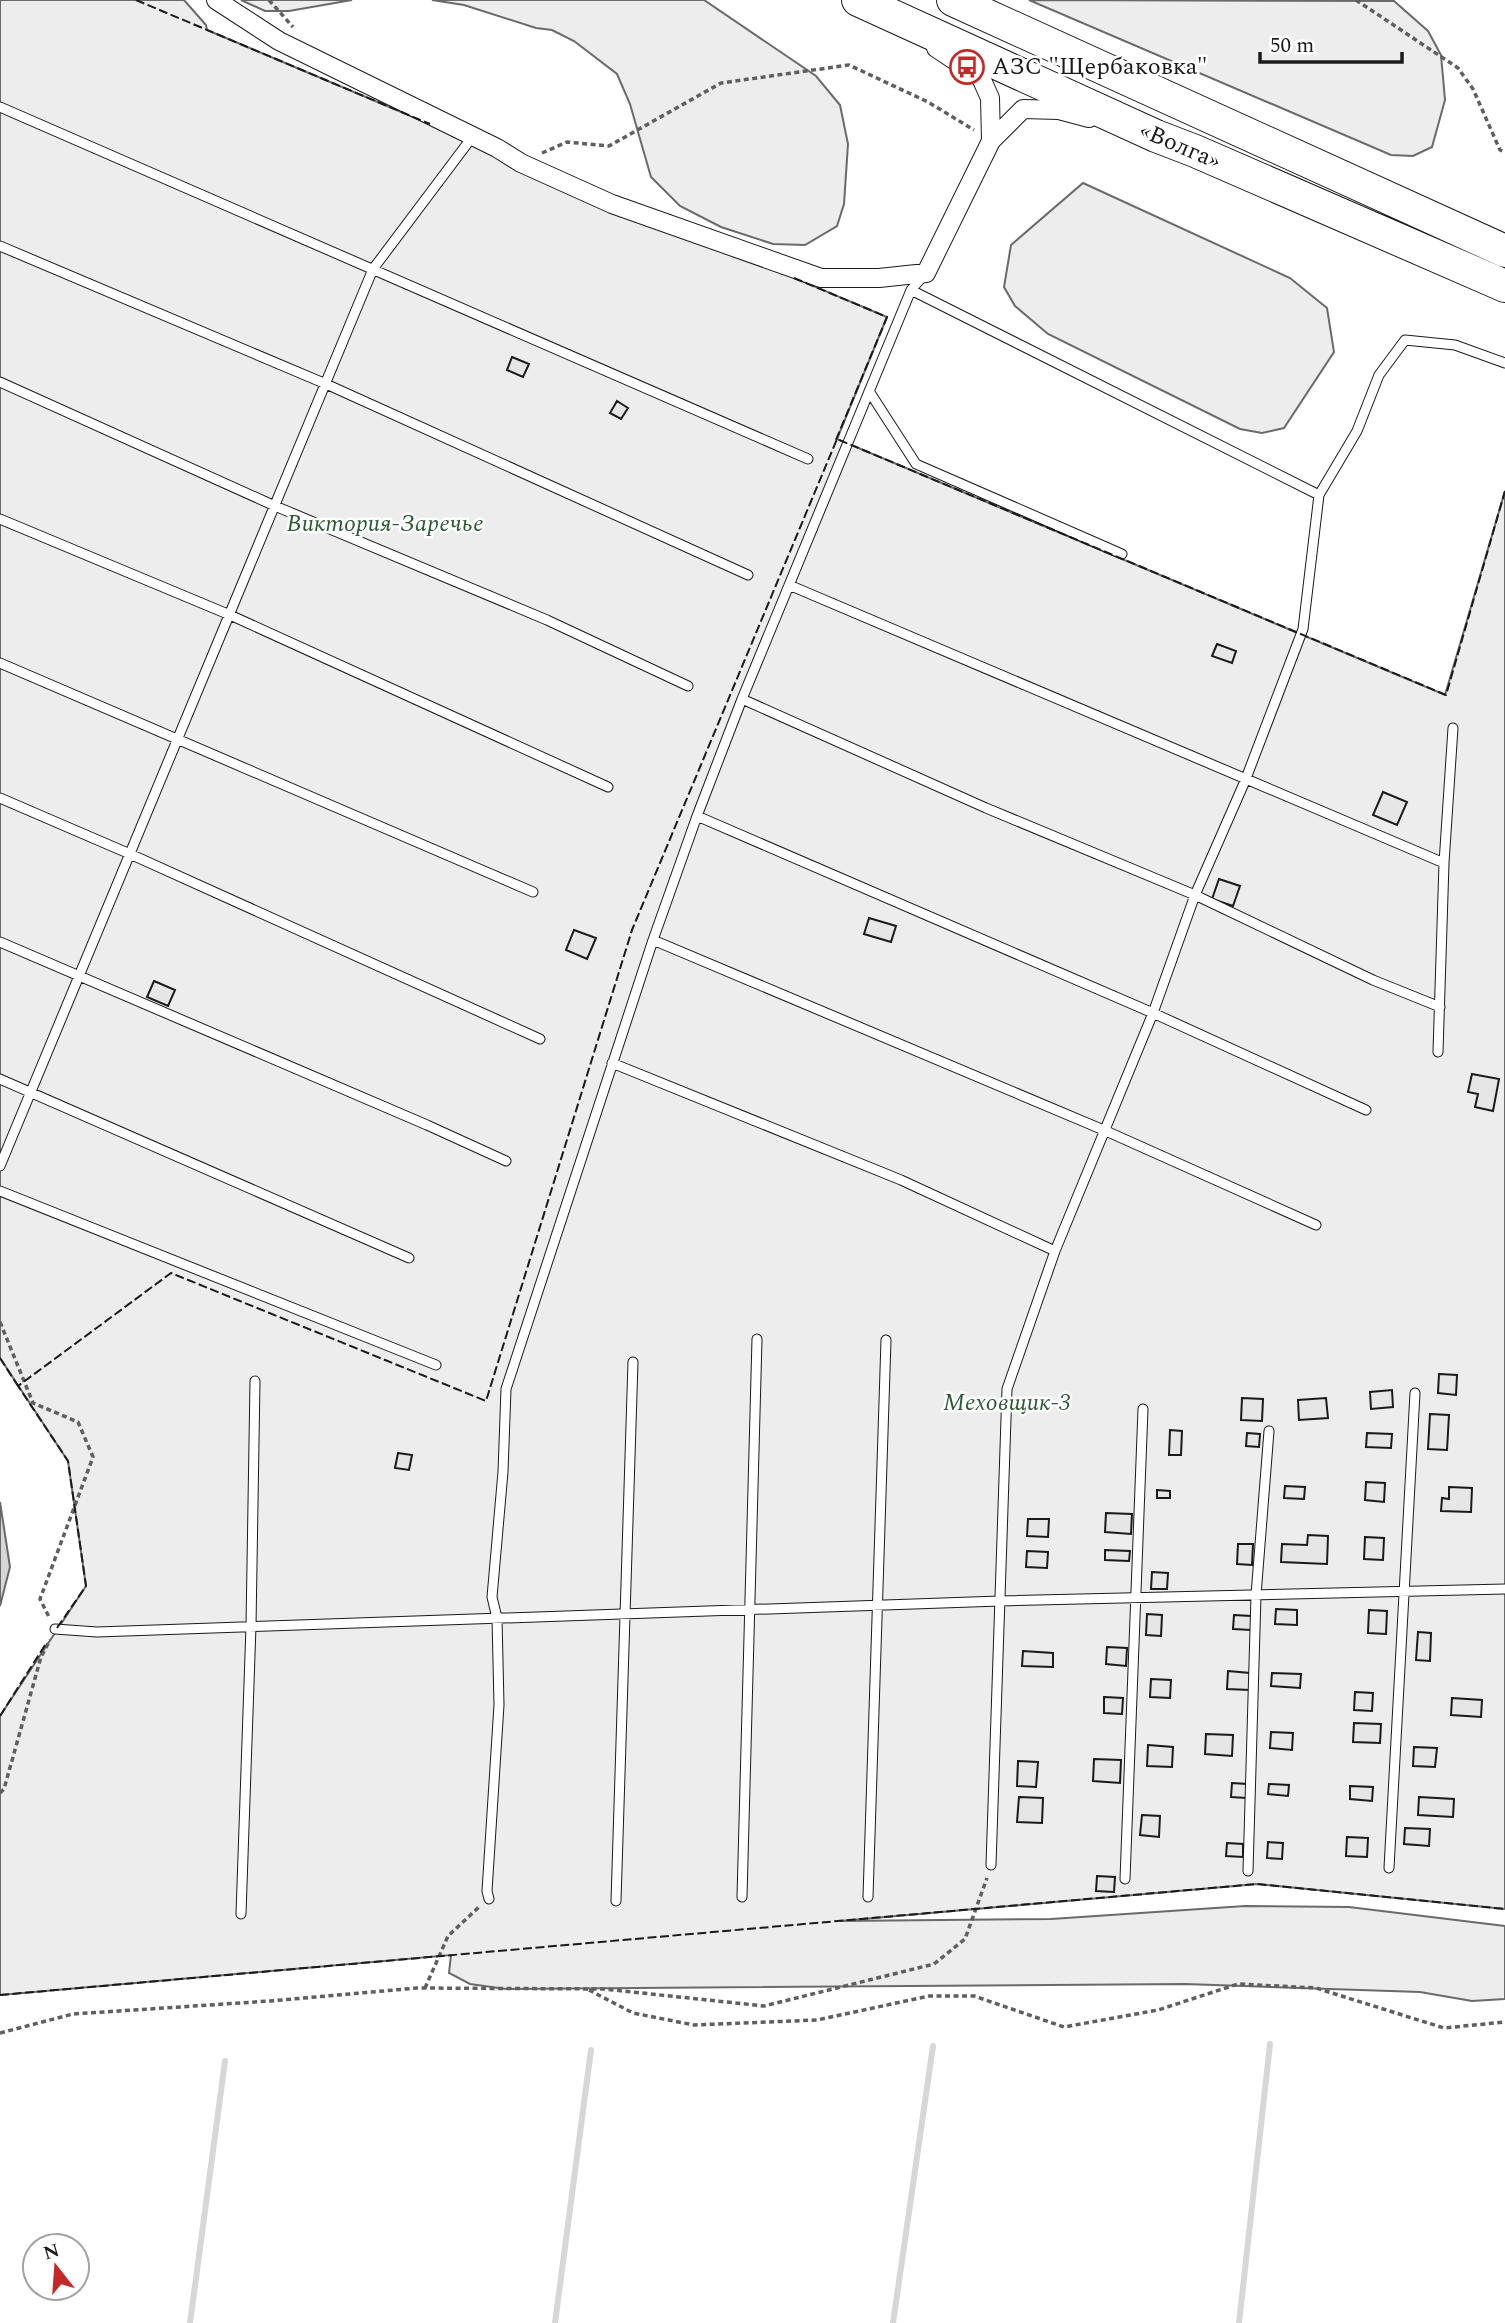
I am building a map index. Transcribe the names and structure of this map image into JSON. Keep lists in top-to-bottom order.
{
  "streets": {
    "highway": ["«Волга»"]
  },
  "parks": ["Виктория-Заречье", "Меховщик-3"],
  "places": {
    "bus stop": ["АЗС \"Щербаковка\""]
  },
  "scale_bar": "50 m",
  "north": "top"
}
